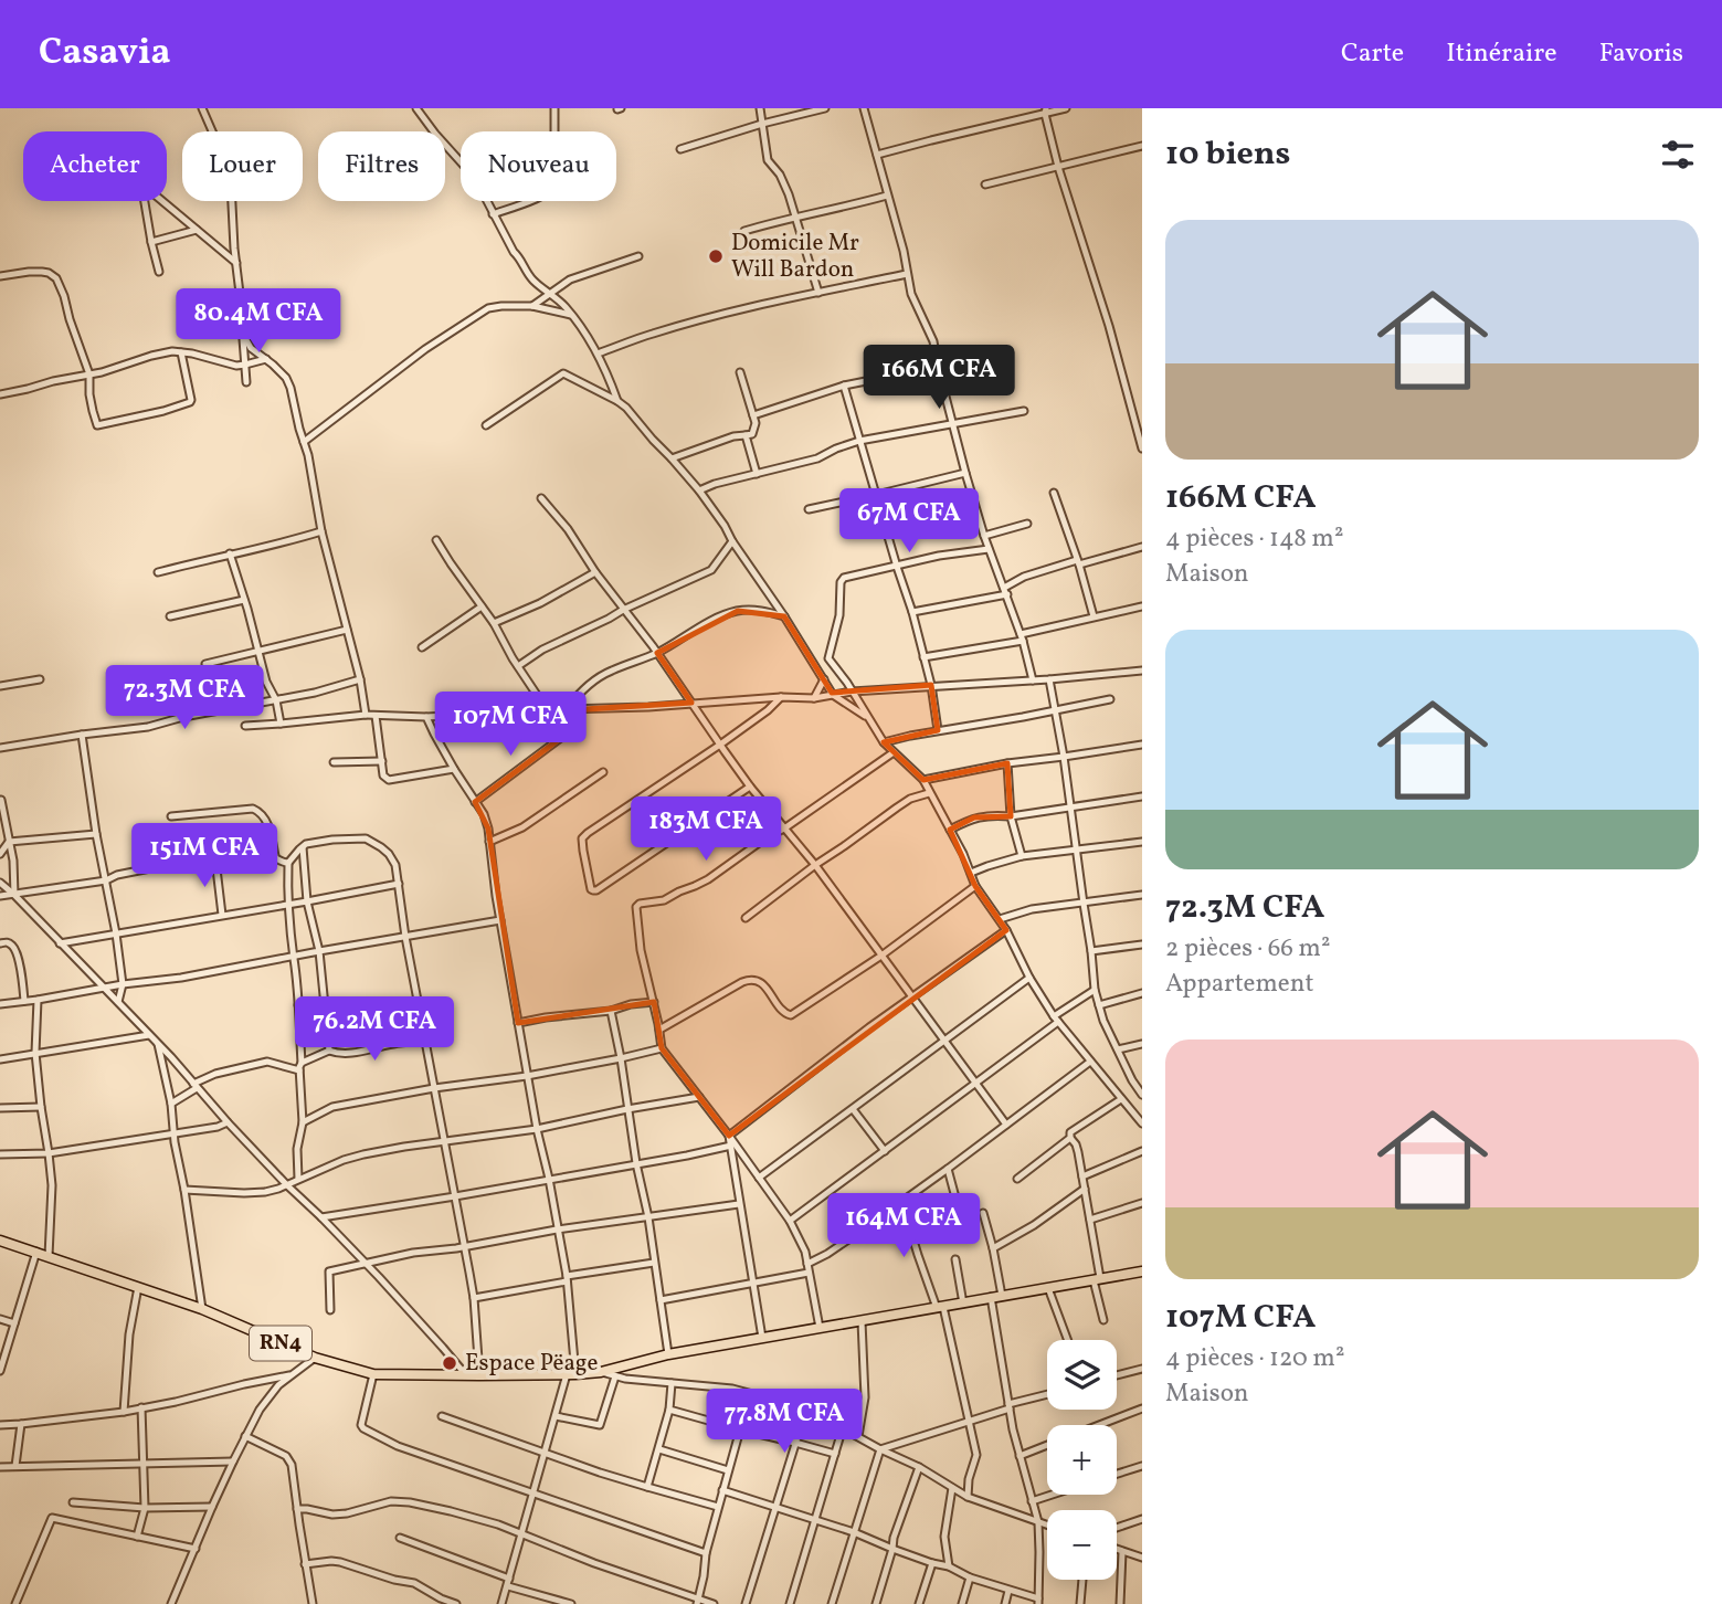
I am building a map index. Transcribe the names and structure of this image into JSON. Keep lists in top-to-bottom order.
{
  "streets": {
    "highway": ["RN4"]
  },
  "places": ["Domicile Mr Will Bardon", "Espace Pëage"],
  "page": {
    "header": "Casavia",
    "nav": ["Carte", "Itinéraire", "Favoris"],
    "heading": "10 biens",
    "chip": [
      "Acheter",
      "Louer",
      "Filtres",
      "Nouveau"
    ],
    "list": [
      {
        "name": "166M CFA",
        "note": "4 pièces · 148 m² · Maison"
      },
      {
        "name": "72.3M CFA",
        "note": "2 pièces · 66 m² · Appartement"
      },
      {
        "name": "107M CFA",
        "note": "4 pièces · 120 m² · Maison"
      }
    ],
    "price": [
      "80.4M CFA",
      "166M CFA",
      "67M CFA",
      "72.3M CFA",
      "107M CFA",
      "183M CFA",
      "151M CFA",
      "76.2M CFA",
      "164M CFA",
      "77.8M CFA"
    ],
    "map_buttons": ["+", "−"]
  }
}
